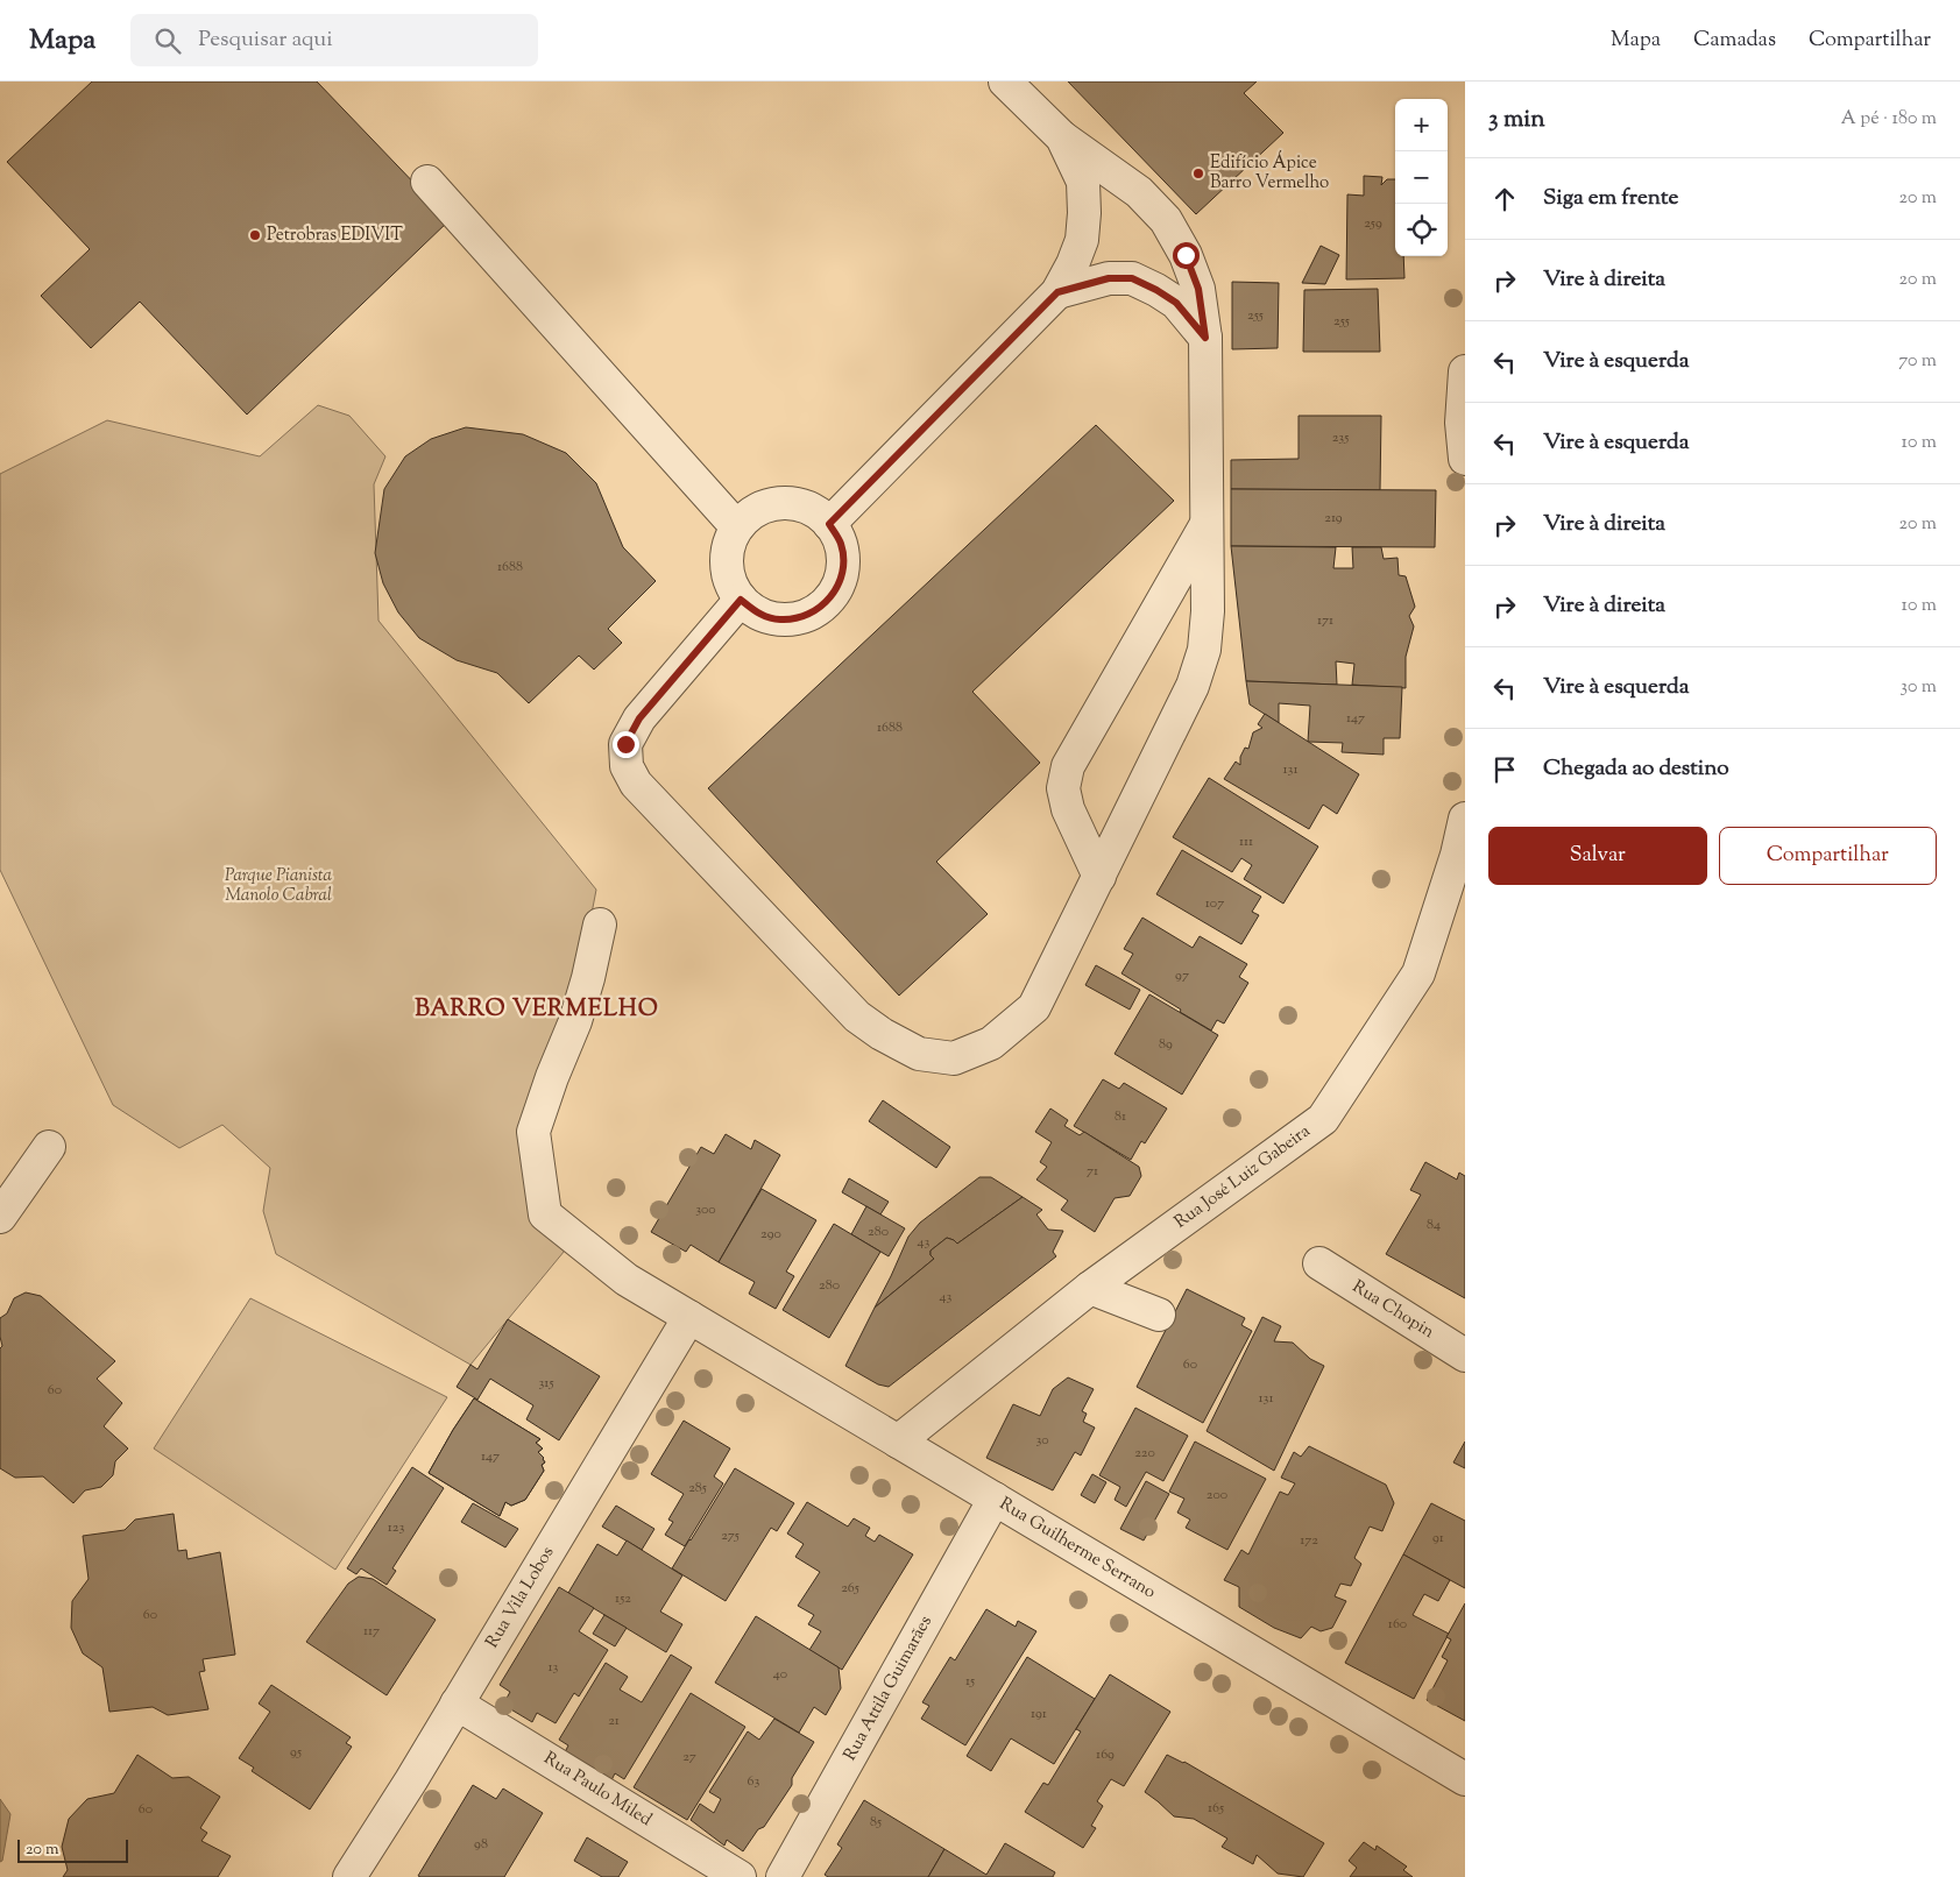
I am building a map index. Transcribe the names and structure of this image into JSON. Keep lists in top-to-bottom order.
{
  "streets": {
    "street": [
      "Rua José Luiz Gabeira",
      "Rua Chopin",
      "Rua Guilherme Serrano",
      "Rua Vila Lobos",
      "Rua Attila Guimarães",
      "Rua Paulo Miled"
    ]
  },
  "crossings": [
    ["Rua José Luiz Gabeira", "Rua Guilherme Serrano"],
    ["Rua Guilherme Serrano", "Rua Vila Lobos"],
    ["Rua Guilherme Serrano", "Rua Attila Guimarães"],
    ["Rua Vila Lobos", "Rua Paulo Miled"]
  ],
  "districts": ["BARRO VERMELHO"],
  "parks": ["Parque Pianista Manolo Cabral"],
  "places": ["Edifício Ápice Barro Vermelho", "Petrobras EDIVIT"],
  "house_numbers": [
    "259",
    "255",
    "255",
    "235",
    "219",
    "1688",
    "171",
    "147",
    "1688",
    "131",
    "111",
    "107",
    "97",
    "89",
    "81",
    "71",
    "300",
    "84",
    "280",
    "290",
    "43",
    "280",
    "43",
    "60",
    "315",
    "60",
    "131",
    "30",
    "220",
    "147",
    "285",
    "200",
    "123",
    "275",
    "91",
    "172",
    "265",
    "152",
    "60",
    "160",
    "117",
    "13",
    "40",
    "15",
    "191",
    "21",
    "95",
    "169",
    "27",
    "63",
    "165",
    "60",
    "85",
    "98"
  ],
  "scale_bar": "20 m",
  "page": {
    "header": "Mapa",
    "search": "Pesquisar aqui",
    "nav": ["Mapa", "Camadas", "Compartilhar"],
    "heading": ["3 min", "A pé · 180 m"],
    "map_buttons": ["+", "−"],
    "list": [
      ["Siga em frente", "20 m"],
      ["Vire à direita", "20 m"],
      ["Vire à esquerda", "70 m"],
      ["Vire à esquerda", "10 m"],
      ["Vire à direita", "20 m"],
      ["Vire à direita", "10 m"],
      ["Vire à esquerda", "30 m"],
      "Chegada ao destino"
    ],
    "buttons": ["Salvar", "Compartilhar"],
    "scale": "20 m"
  }
}
